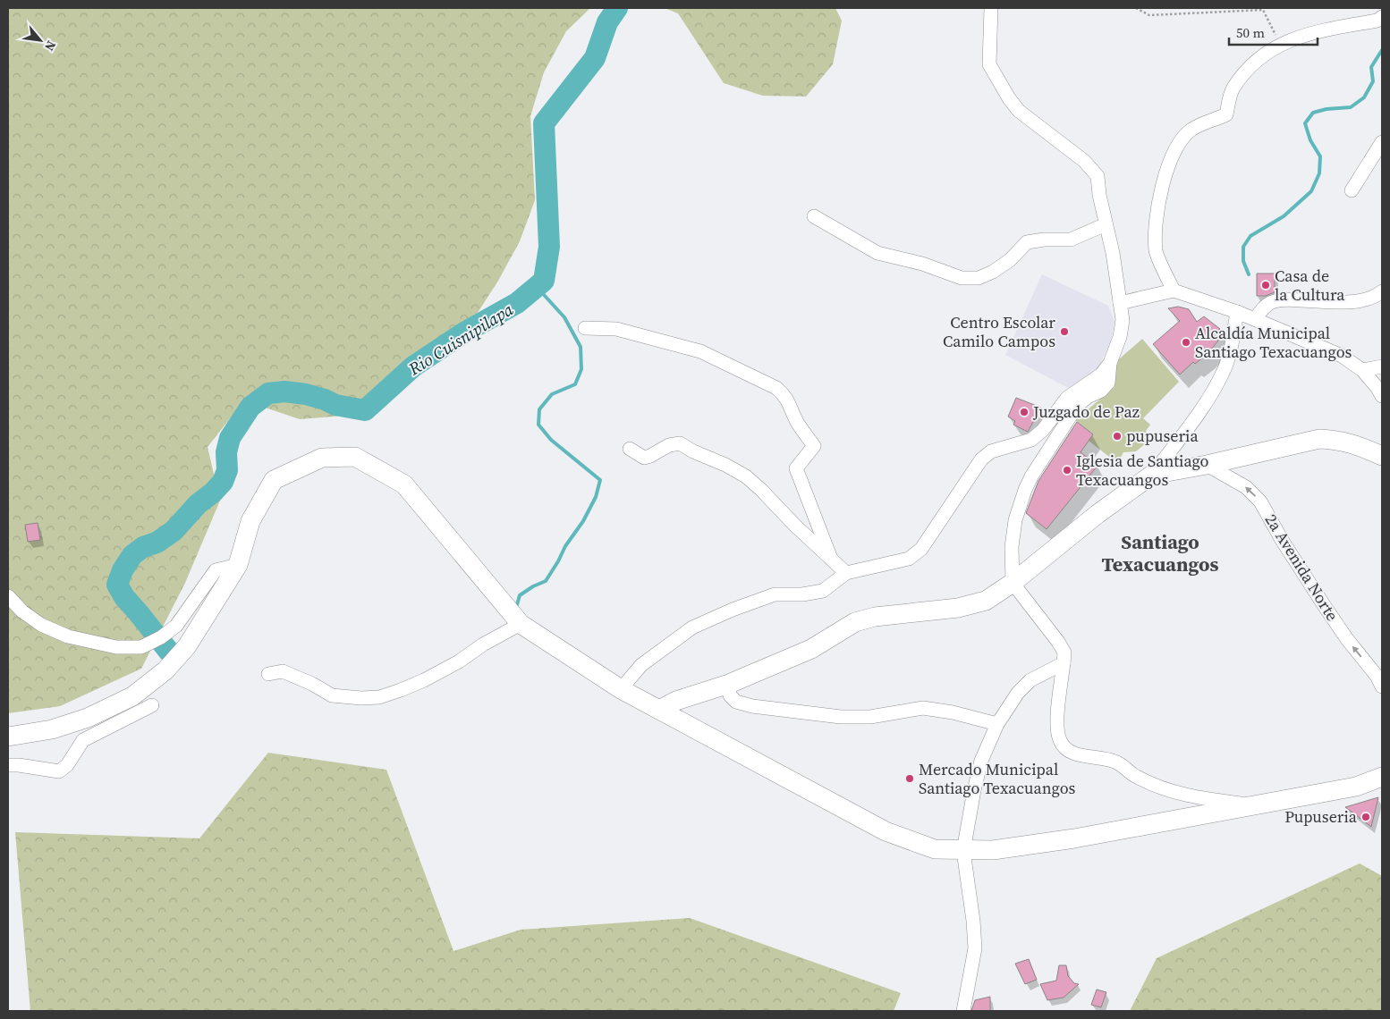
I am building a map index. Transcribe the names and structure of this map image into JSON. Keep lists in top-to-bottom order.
{
  "streets": {
    "street": ["2a Avenida Norte"]
  },
  "one_way": ["2a Avenida Norte"],
  "districts": ["Santiago Texacuangos"],
  "water": ["Rio Cuisnipilapa"],
  "places": [
    "Casa de la Cultura",
    "Centro Escolar Camilo Campos",
    "Alcaldía Municipal Santiago Texacuangos",
    "Juzgado de Paz",
    "pupuseria",
    "Iglesia de Santiago Texacuangos",
    "Mercado Municipal Santiago Texacuangos",
    "Pupuseria"
  ],
  "scale_bar": "50 m",
  "north": "bottom right"
}
